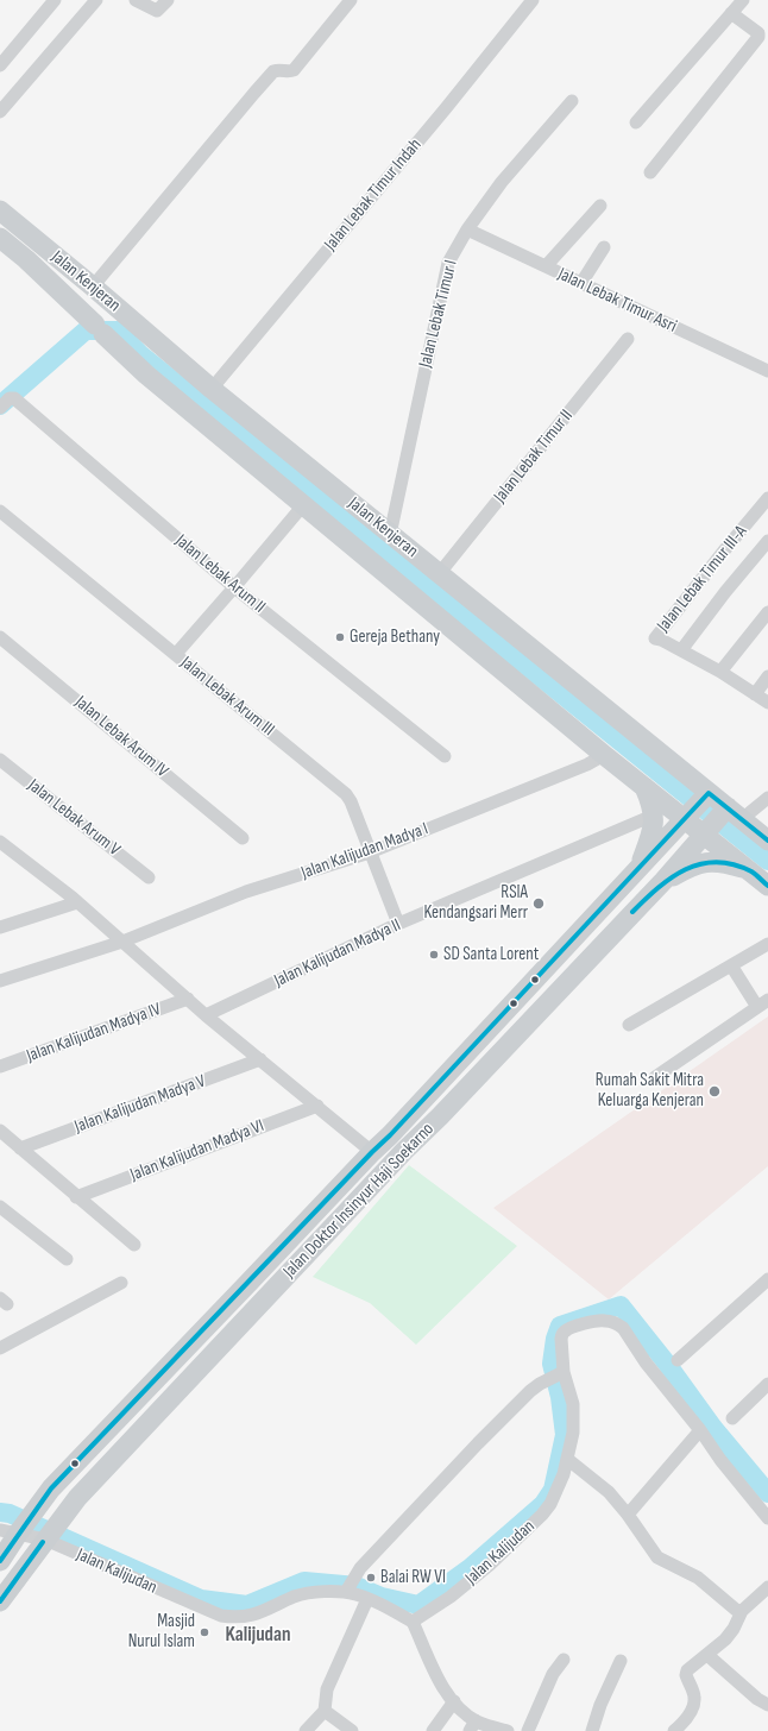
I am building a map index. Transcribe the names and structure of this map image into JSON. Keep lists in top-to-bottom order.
{
  "streets": {
    "main road": ["Jalan Kenjeran", "Jalan Doktor Insinyur Haji Soekarno"],
    "street": [
      "Jalan Lebak Timur Indah",
      "Jalan Lebak Timur Asri",
      "Jalan Lebak Timur I",
      "Jalan Lebak Timur II",
      "Jalan Lebak Arum II",
      "Jalan Lebak Timur III-A",
      "Jalan Lebak Arum III",
      "Jalan Lebak Arum IV",
      "Jalan Lebak Arum V",
      "Jalan Kalijudan Madya I",
      "Jalan Kalijudan Madya II",
      "Jalan Kalijudan Madya IV",
      "Jalan Kalijudan Madya V",
      "Jalan Kalijudan Madya VI",
      "Jalan Kalijudan"
    ]
  },
  "crossings": [
    ["Jalan Lebak Timur Indah", "Jalan Kenjeran"],
    ["Jalan Kenjeran", "Jalan Lebak Timur I"],
    ["Jalan Kenjeran", "Jalan Lebak Timur II"],
    ["Jalan Kenjeran", "Jalan Kalijudan Madya I"],
    ["Jalan Kenjeran", "Jalan Doktor Insinyur Haji Soekarno"],
    ["Jalan Lebak Timur Asri", "Jalan Lebak Timur I"],
    ["Jalan Lebak Arum III", "Jalan Kalijudan Madya I"],
    ["Jalan Lebak Arum III", "Jalan Kalijudan Madya II"],
    ["Jalan Doktor Insinyur Haji Soekarno", "Jalan Kalijudan"]
  ],
  "districts": ["Kalijudan"],
  "places": [
    "Gereja Bethany",
    "RSIA Kendangsari Merr",
    "SD Santa Lorent",
    "Rumah Sakit Mitra Keluarga Kenjeran",
    "Balai RW VI",
    "Masjid Nurul Islam"
  ]
}
